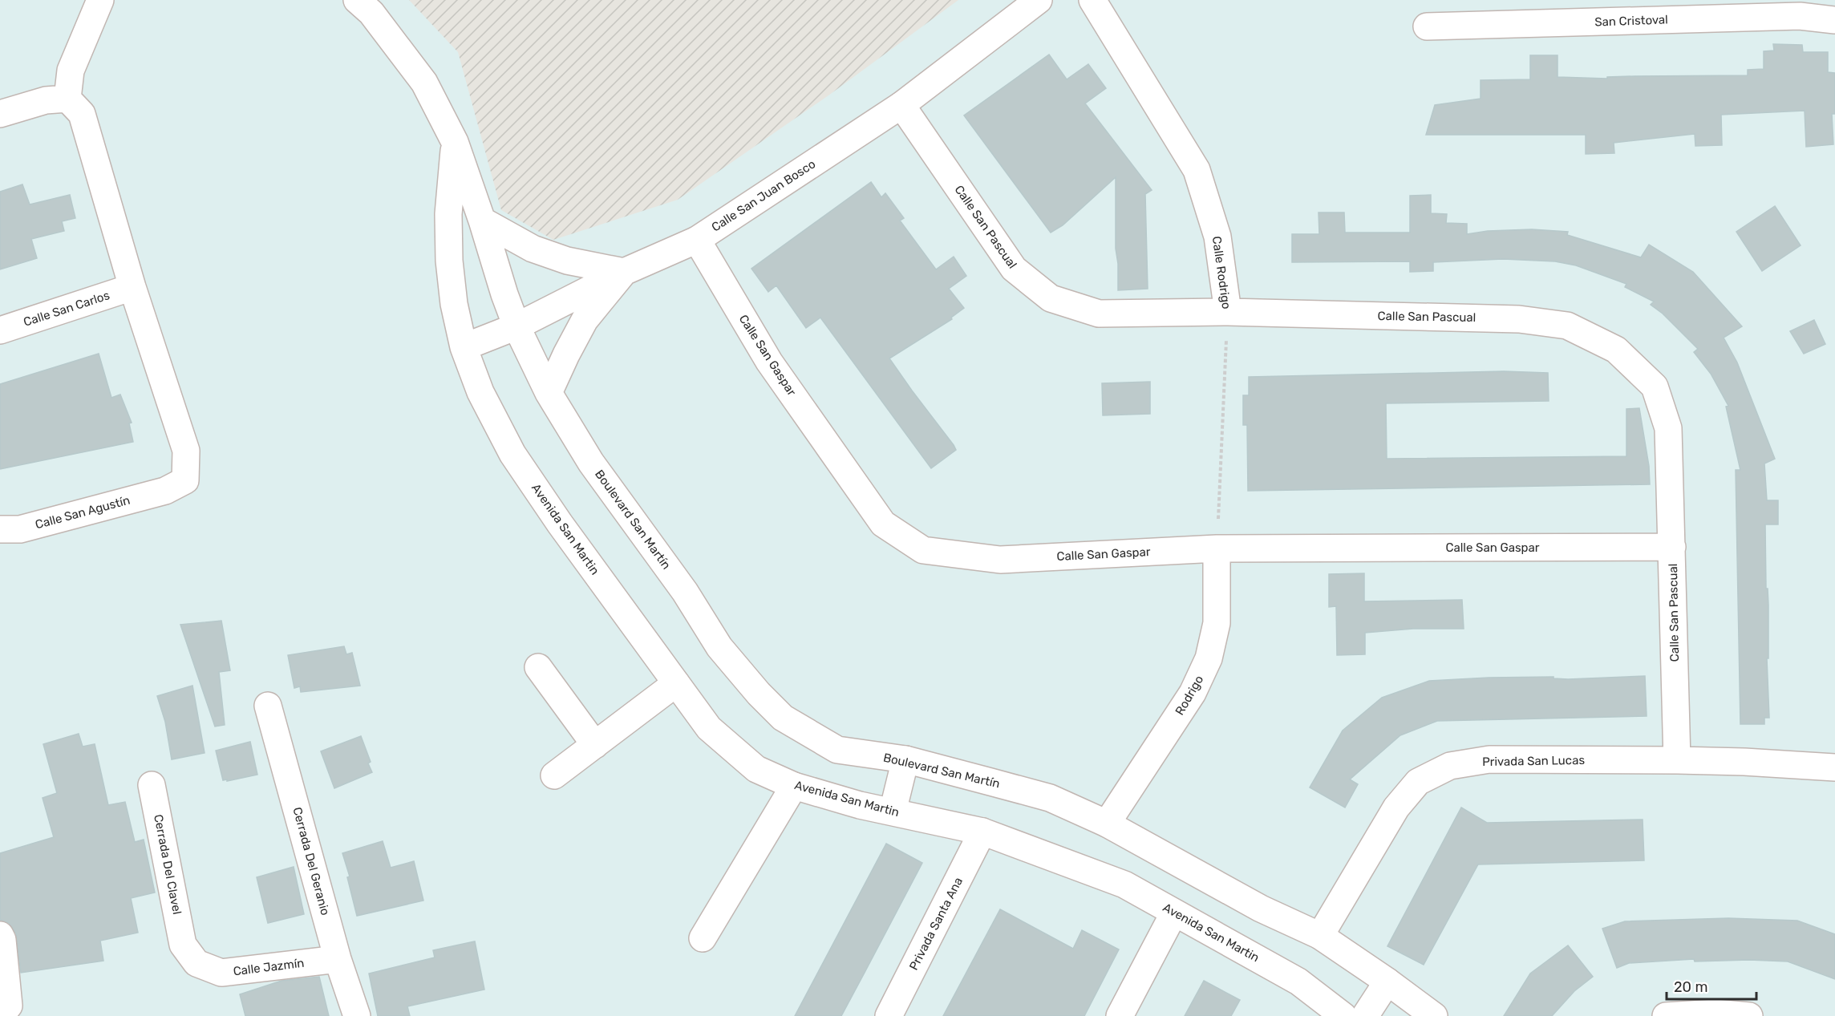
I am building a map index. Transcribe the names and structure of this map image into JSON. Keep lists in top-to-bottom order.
{
  "streets": {
    "street": [
      "San Cristoval",
      "Calle San Juan Bosco",
      "Calle San Pascual",
      "Calle Rodrigo",
      "Calle San Carlos",
      "Calle San Gaspar",
      "Calle San Agustín",
      "Boulevard San Martín",
      "Avenida San Martin",
      "Rodrigo",
      "Privada San Lucas",
      "Cerrada Del Geranio",
      "Cerrada Del Clavel",
      "Privada Santa Ana",
      "Calle Jazmín"
    ]
  },
  "crossings": [
    ["Calle San Juan Bosco", "Calle San Pascual"],
    ["Calle San Juan Bosco", "Calle San Gaspar"],
    ["Calle San Juan Bosco", "Boulevard San Martín"],
    ["Calle San Juan Bosco", "Avenida San Martin"],
    ["Calle San Pascual", "Calle Rodrigo"],
    ["Calle San Pascual", "Calle San Gaspar"],
    ["Calle San Pascual", "Privada San Lucas"],
    ["Calle Rodrigo", "Calle San Gaspar"],
    ["Calle Rodrigo", "Rodrigo"],
    ["Calle San Carlos", "Calle San Agustín"],
    ["Calle San Gaspar", "Rodrigo"],
    ["Boulevard San Martín", "Avenida San Martin"],
    ["Boulevard San Martín", "Rodrigo"],
    ["Boulevard San Martín", "Privada San Lucas"],
    ["Avenida San Martin", "Privada Santa Ana"],
    ["Cerrada Del Geranio", "Calle Jazmín"],
    ["Cerrada Del Clavel", "Calle Jazmín"]
  ],
  "scale_bar": "20 m"
}
